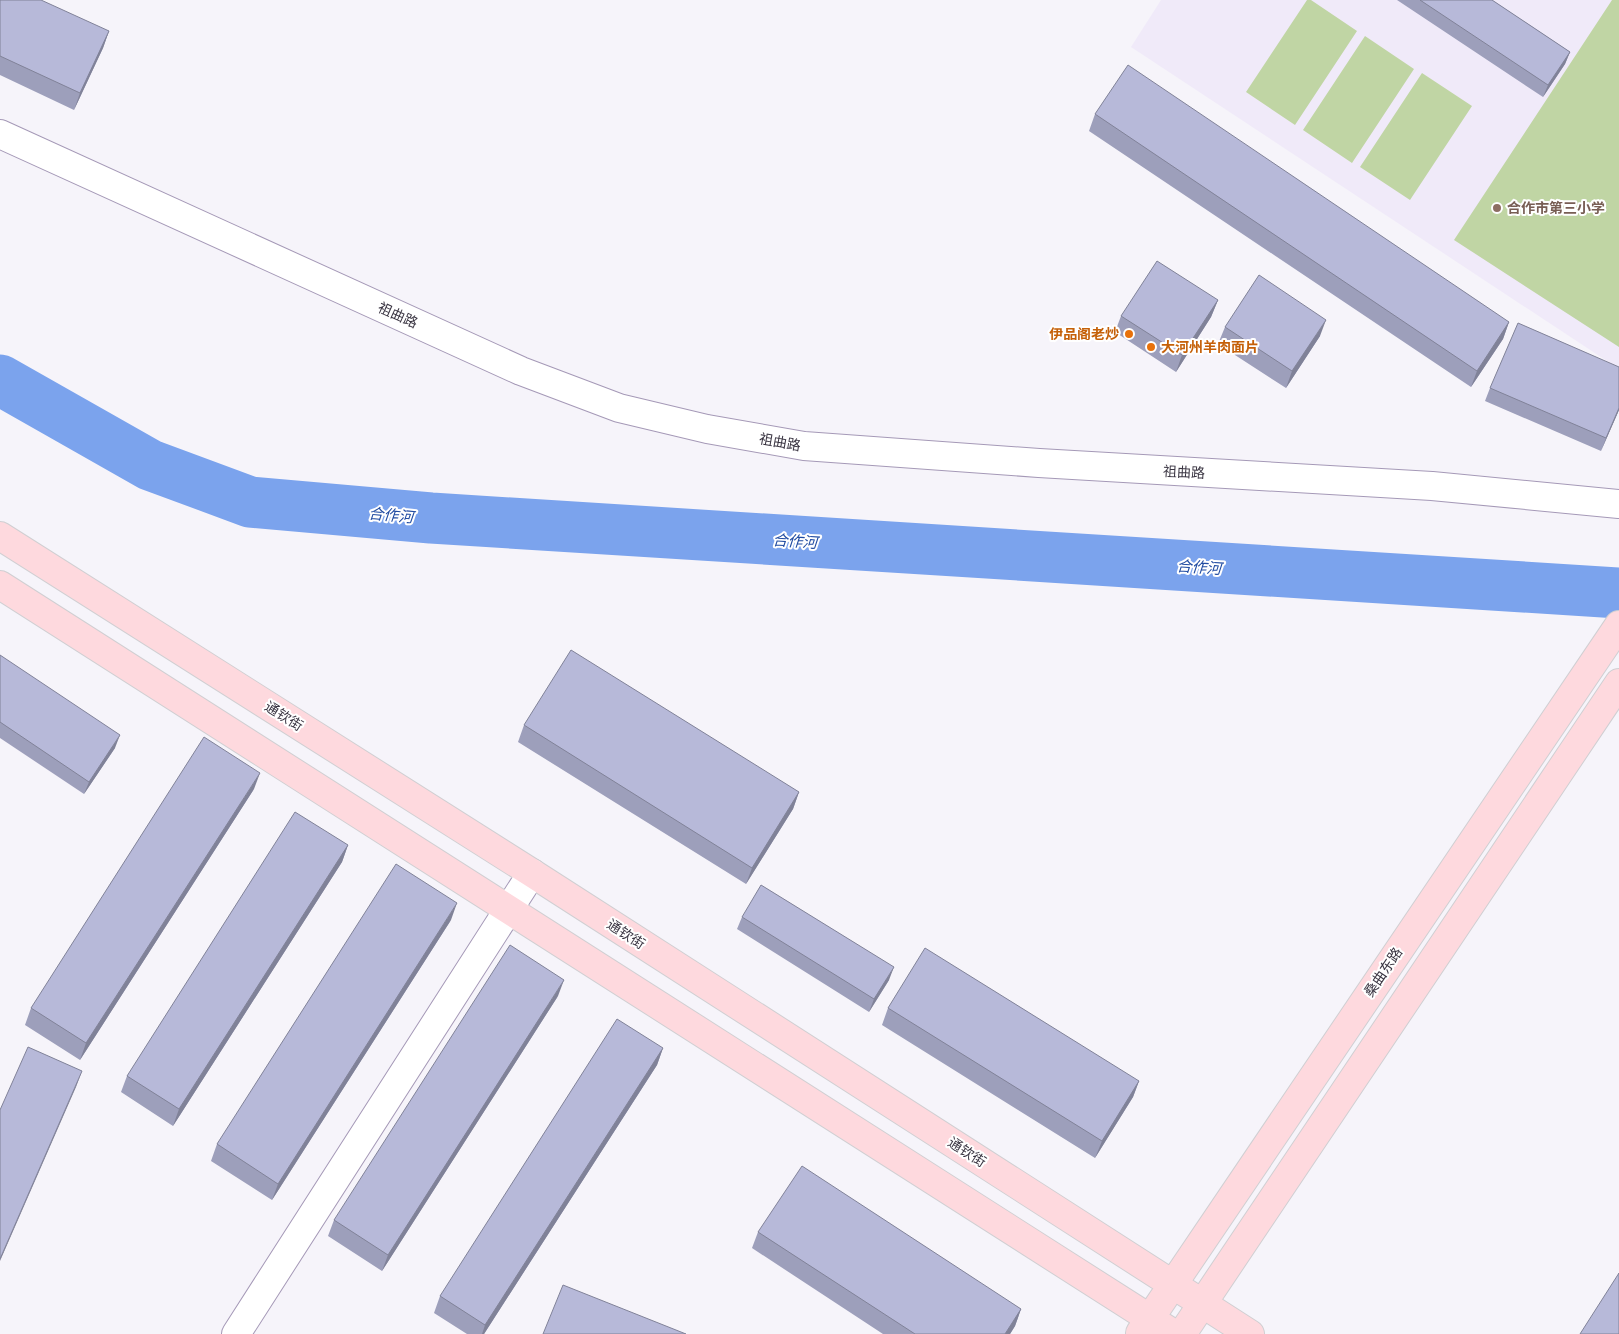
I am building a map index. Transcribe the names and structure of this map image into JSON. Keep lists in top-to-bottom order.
{
  "streets": {
    "main road": ["通钦街", "桑曲东路"],
    "street": ["祖曲路"]
  },
  "crossings": [
    ["通钦街", "桑曲东路"]
  ],
  "water": ["合作河"],
  "places": ["合作市第三小学", "伊品阁老炒", "大河州羊肉面片"]
}
